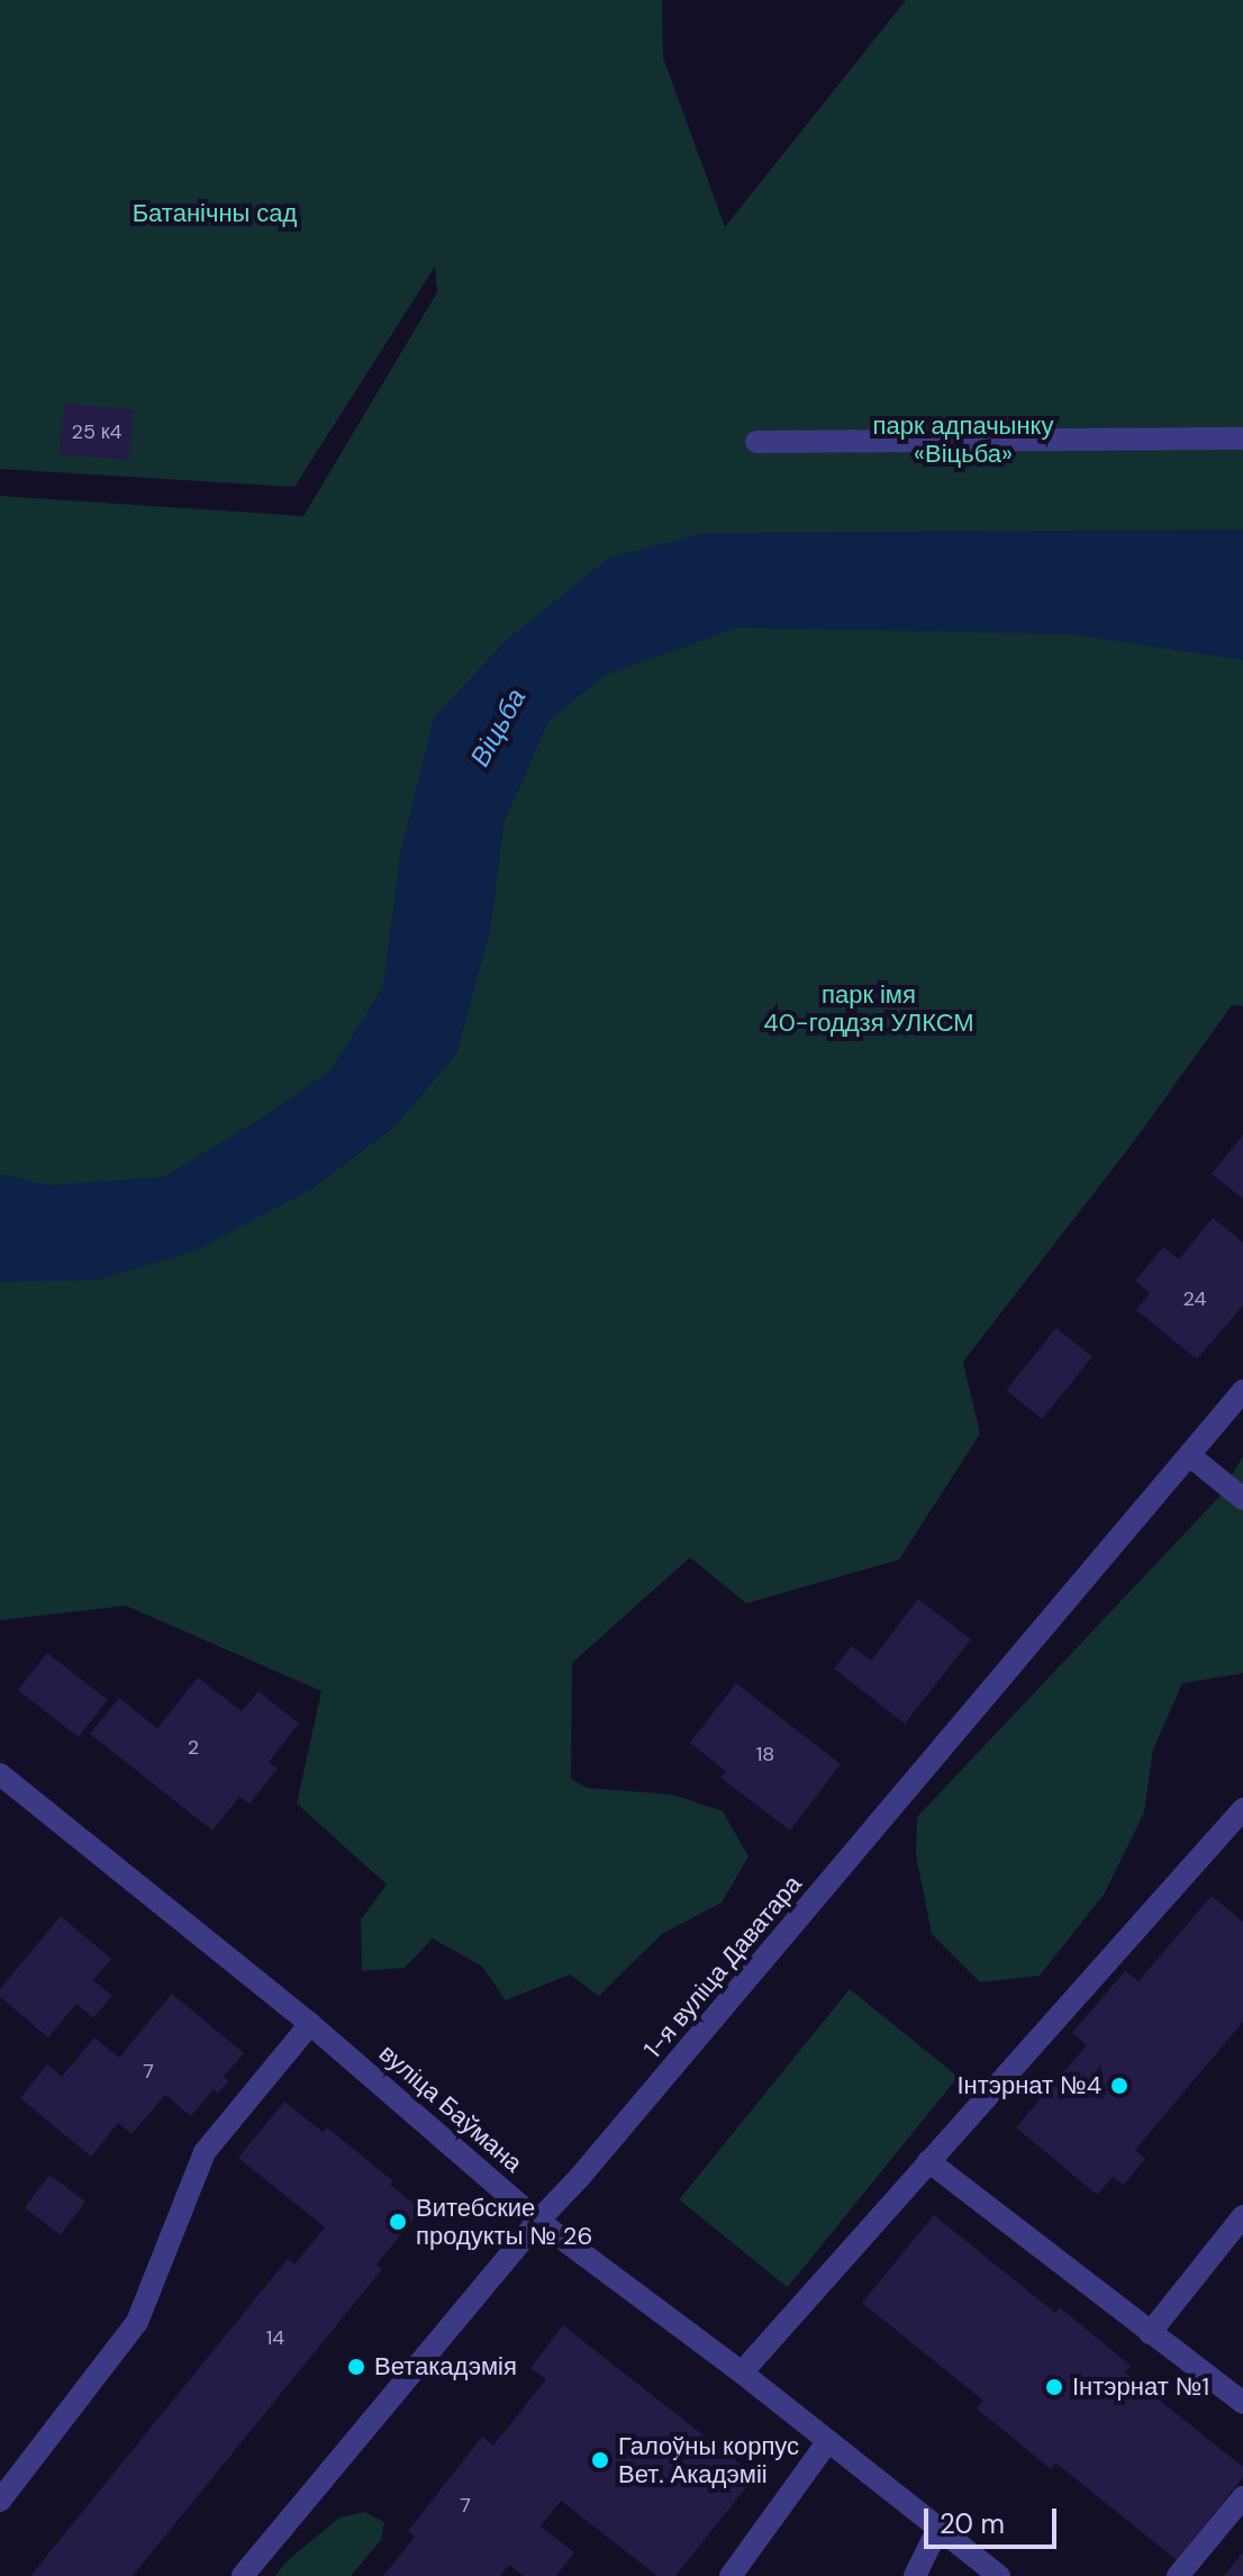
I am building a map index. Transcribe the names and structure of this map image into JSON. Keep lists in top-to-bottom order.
{
  "streets": {
    "street": ["1-я вуліца Даватара", "вуліца Баўмана"]
  },
  "crossings": [
    ["1-я вуліца Даватара", "вуліца Баўмана"]
  ],
  "water": ["Віцьба"],
  "parks": ["Батанічны сад", "парк адпачынку «Віцьба»", "парк імя 40-годдзя УЛКСМ"],
  "places": [
    "Інтэрнат №4",
    "Витебские продукты № 26",
    "Ветакадэмія",
    "Інтэрнат №1",
    "Галоўны корпус Вет. Акадэміі"
  ],
  "house_numbers": [
    "25 к4",
    "24",
    "2",
    "18",
    "7",
    "14",
    "7"
  ],
  "scale_bar": "20 m"
}
